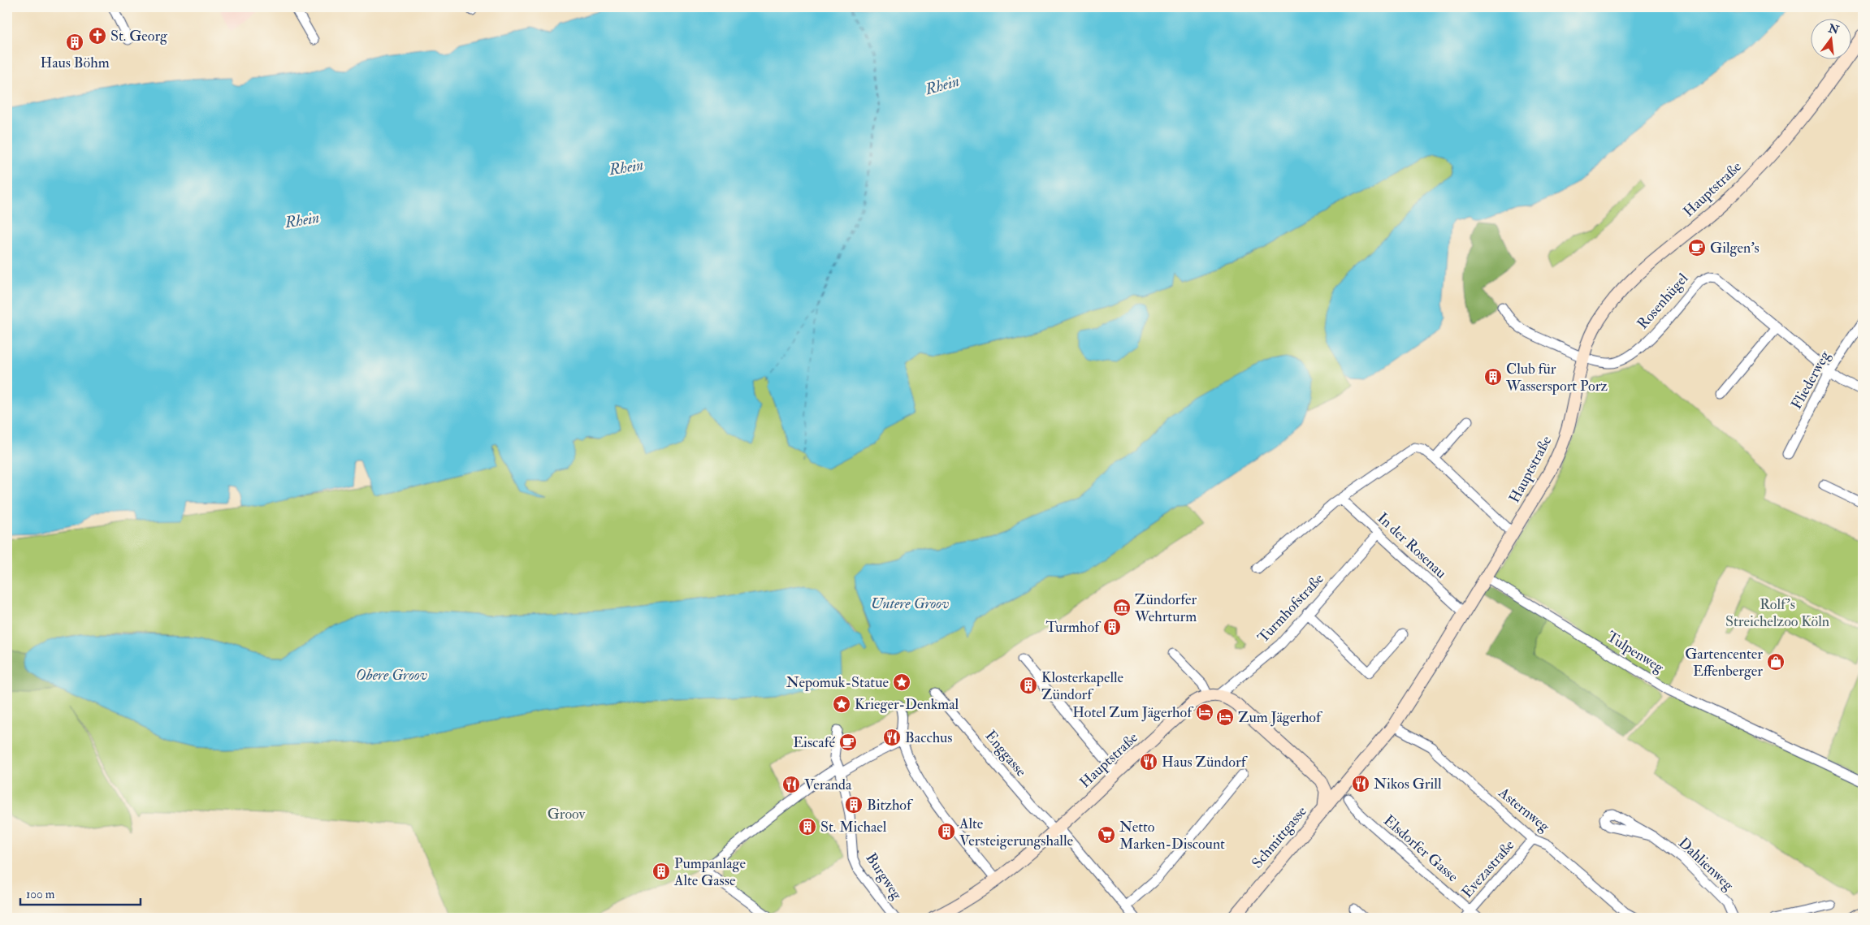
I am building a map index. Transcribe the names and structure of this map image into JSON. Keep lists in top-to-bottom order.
{
  "streets": {
    "main road": ["Hauptstraße", "Schmittgasse"],
    "street": [
      "Rosenhügel",
      "Fliederweg",
      "In der Rosenau",
      "Turmhofstraße",
      "Tulpenweg",
      "Enggasse",
      "Asternweg",
      "Elsdorfer Gasse",
      "Dahlienweg",
      "Evezastraße",
      "Burgweg"
    ]
  },
  "crossings": [
    ["Hauptstraße", "Rosenhügel"],
    ["Hauptstraße", "In der Rosenau"],
    ["Hauptstraße", "Turmhofstraße"],
    ["Hauptstraße", "Tulpenweg"],
    ["Hauptstraße", "Enggasse"],
    ["Hauptstraße", "Asternweg"],
    ["Hauptstraße", "Schmittgasse"],
    ["Rosenhügel", "Fliederweg"],
    ["In der Rosenau", "Turmhofstraße"],
    ["Asternweg", "Evezastraße"],
    ["Elsdorfer Gasse", "Evezastraße"]
  ],
  "water": ["Rhein", "Untere Groov", "Obere Groov"],
  "parks": ["Rolf's Streichelzoo Köln", "Groov"],
  "places": {
    "church": ["St. Georg"],
    "building": [
      "Haus Böhm",
      "Club für Wassersport Porz",
      "Turmhof",
      "Klosterkapelle Zündorf",
      "Bitzhof",
      "St. Michael",
      "Alte Versteigerungshalle",
      "Pumpanlage Alte Gasse"
    ],
    "cafe": ["Gilgen's", "Eiscafé"],
    "museum": ["Zündorfer Wehrturm"],
    "shop": ["Gartencenter Effenberger"],
    "place": ["Nepomuk-Statue", "Krieger-Denkmal"],
    "hotel": ["Hotel Zum Jägerhof", "Zum Jägerhof"],
    "restaurant": [
      "Bacchus",
      "Haus Zündorf",
      "Nikos Grill",
      "Veranda"
    ],
    "supermarket": ["Netto Marken-Discount"]
  },
  "scale_bar": "100 m",
  "north": "top"
}
